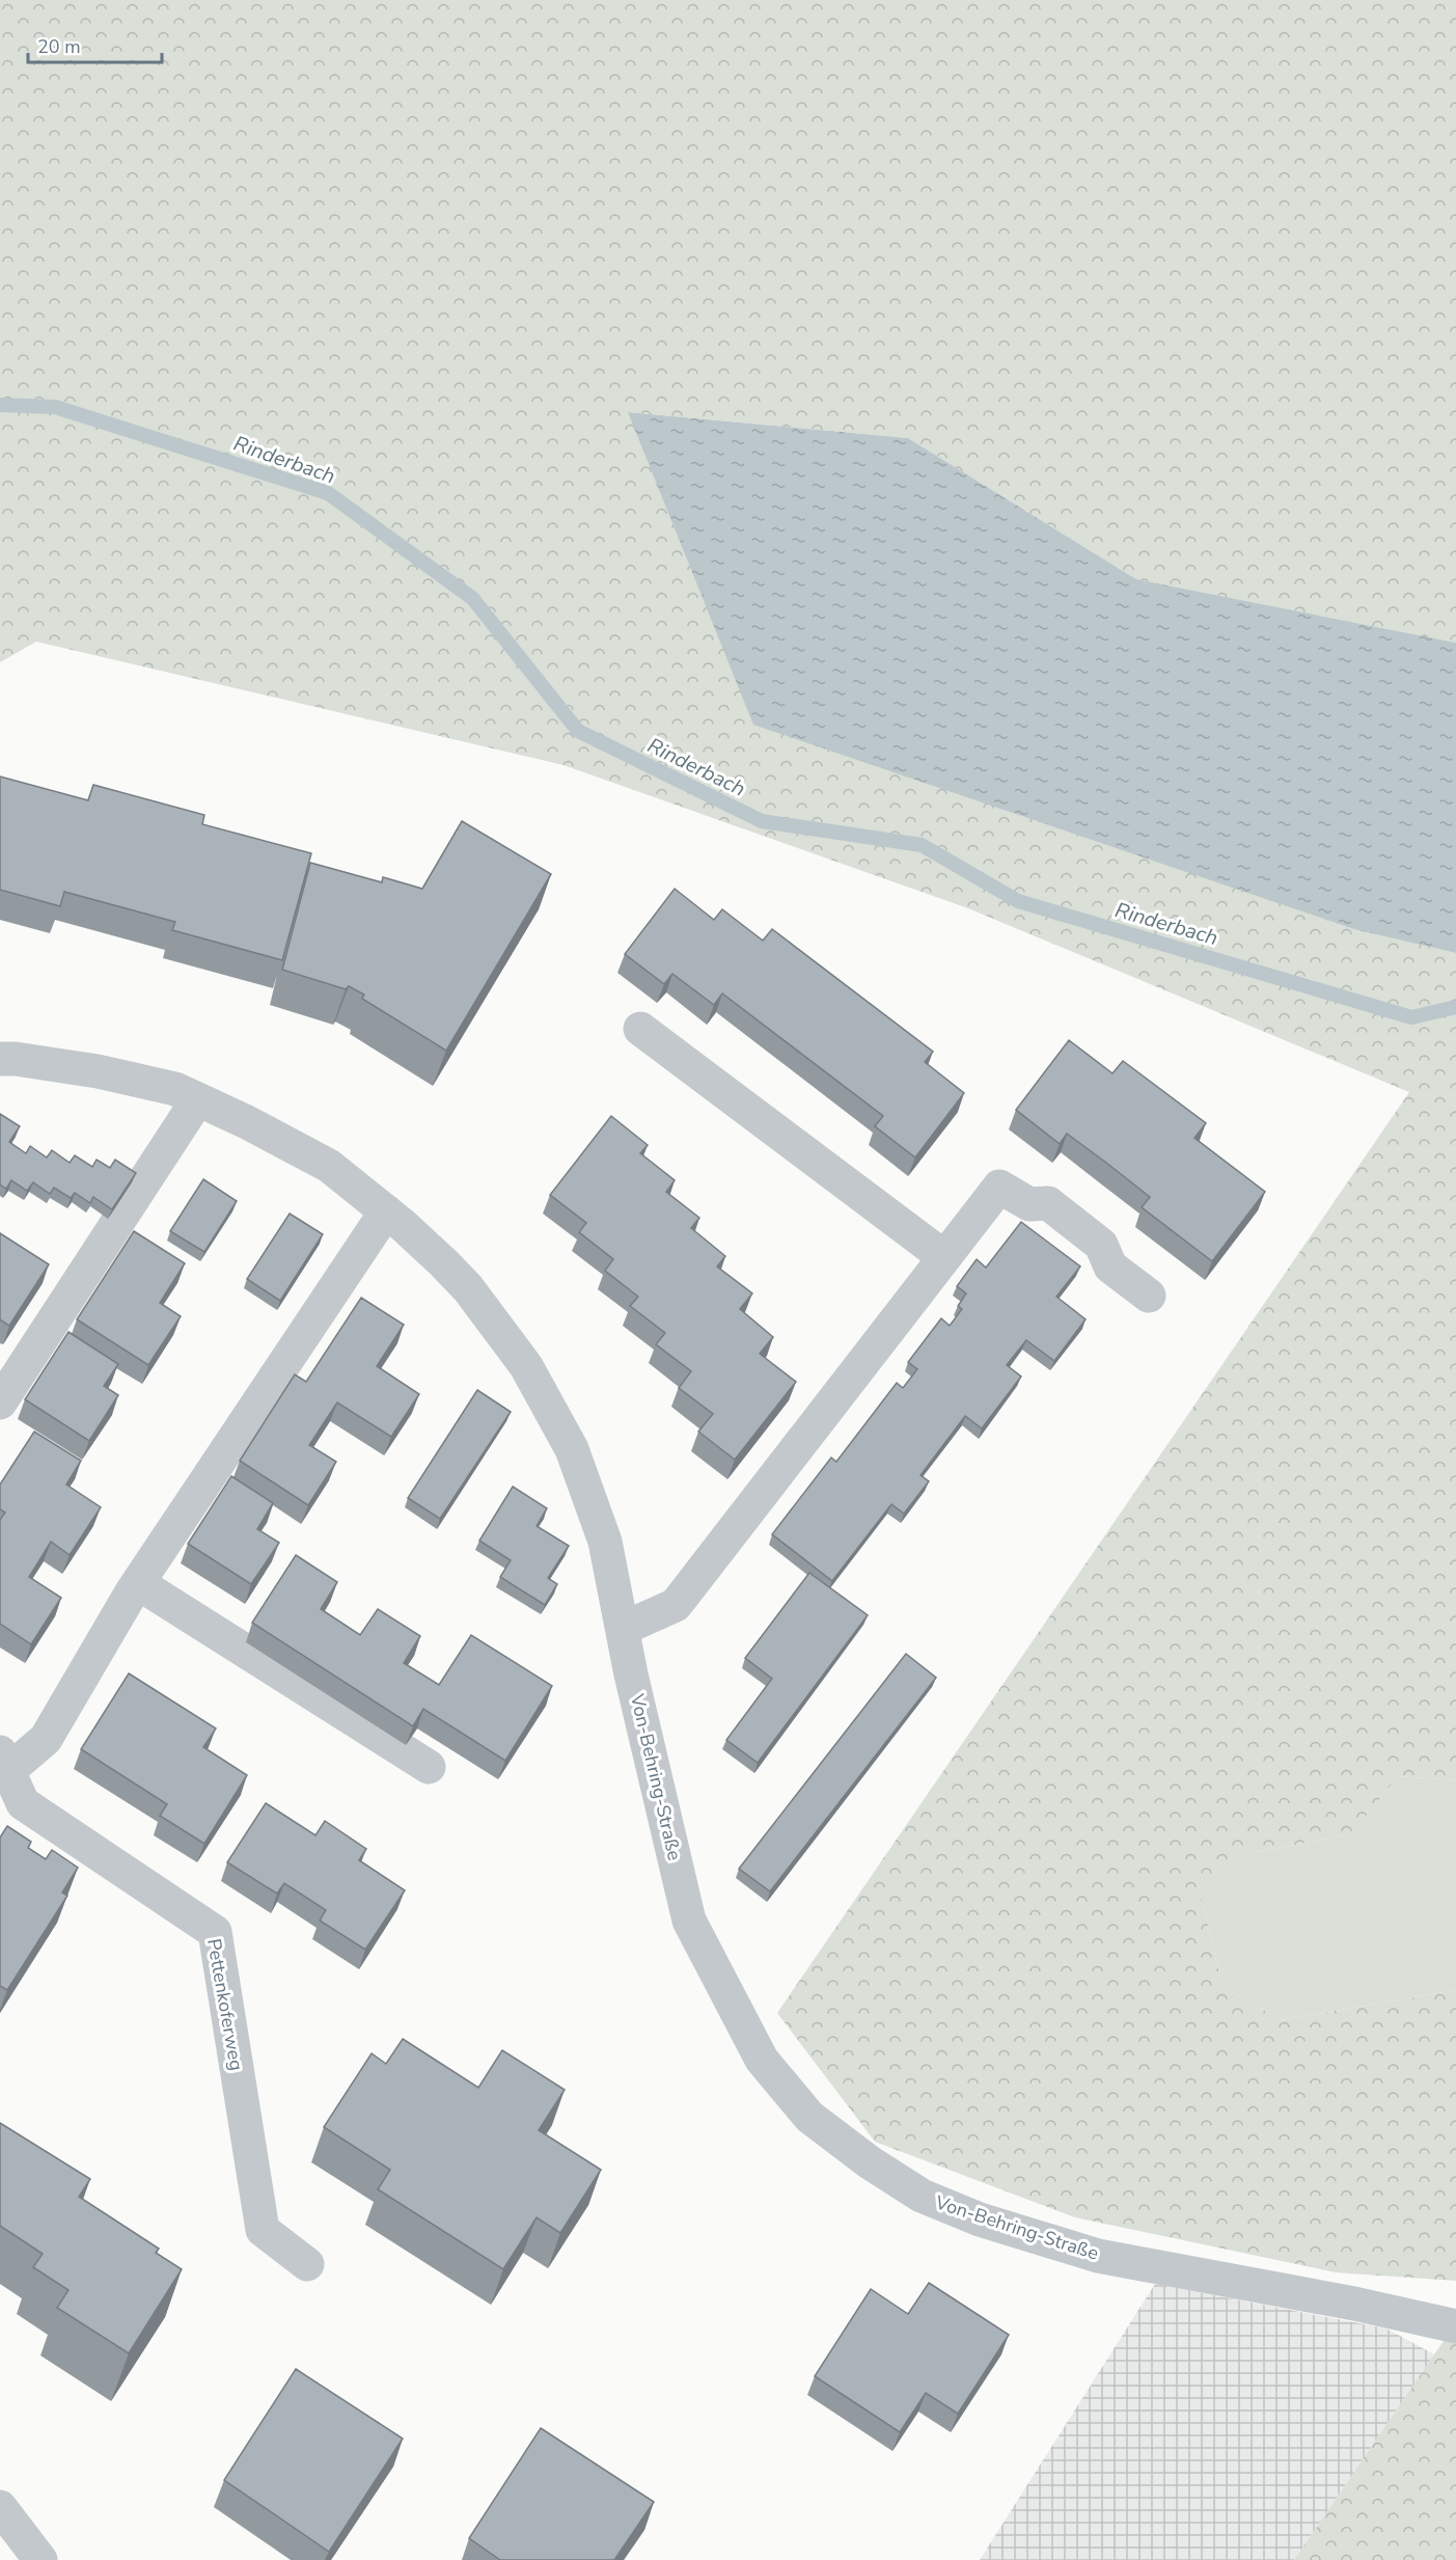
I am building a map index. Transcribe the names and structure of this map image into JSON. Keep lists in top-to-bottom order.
{
  "streets": {
    "street": ["Von-Behring-Straße", "Pettenkoferweg"]
  },
  "water": ["Rinderbach"],
  "scale_bar": "20 m"
}
